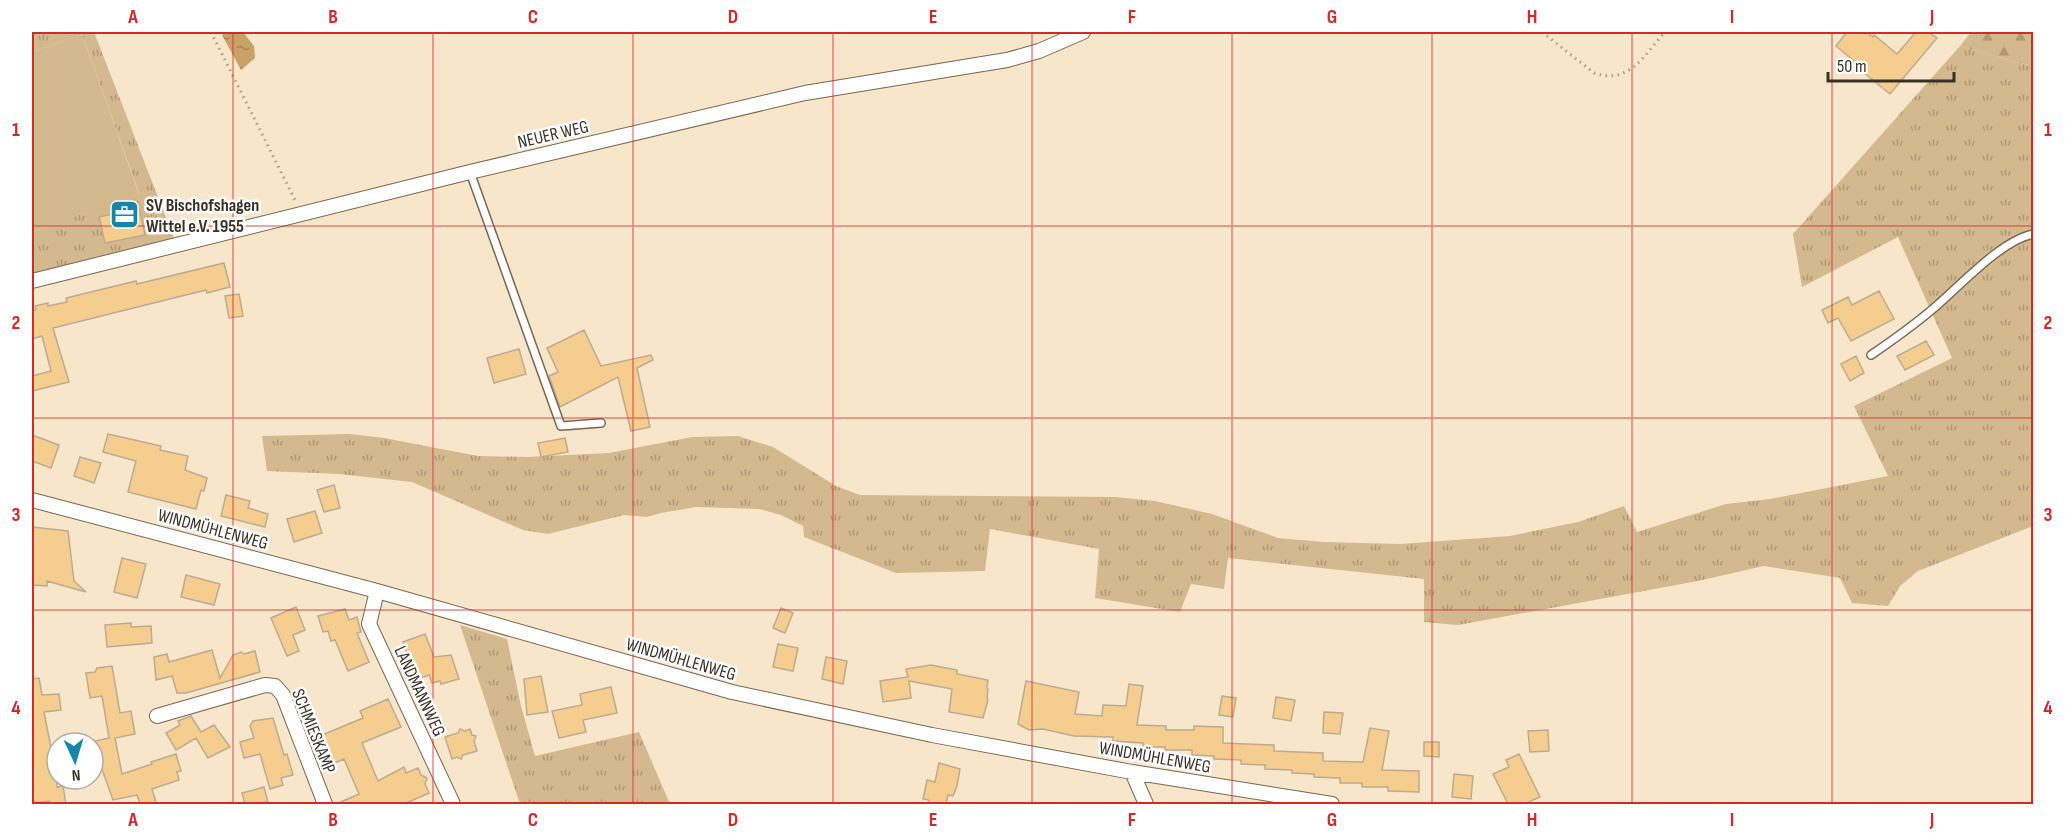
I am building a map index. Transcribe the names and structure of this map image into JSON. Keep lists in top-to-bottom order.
{
  "streets": {
    "street": [
      "NEUER WEG",
      "WINDMÜHLENWEG",
      "LANDMANNWEG",
      "SCHMIESKAMP"
    ]
  },
  "crossings": [
    ["WINDMÜHLENWEG", "LANDMANNWEG"]
  ],
  "places": {
    "office": ["SV Bischofshagen Wittel e.V. 1955"]
  },
  "scale_bar": "50 m",
  "north": "bottom",
  "grid": {
    "columns": [
      "A",
      "B",
      "C",
      "D",
      "E",
      "F",
      "G",
      "H",
      "I",
      "J"
    ],
    "rows": [
      "1",
      "2",
      "3",
      "4"
    ]
  }
}
